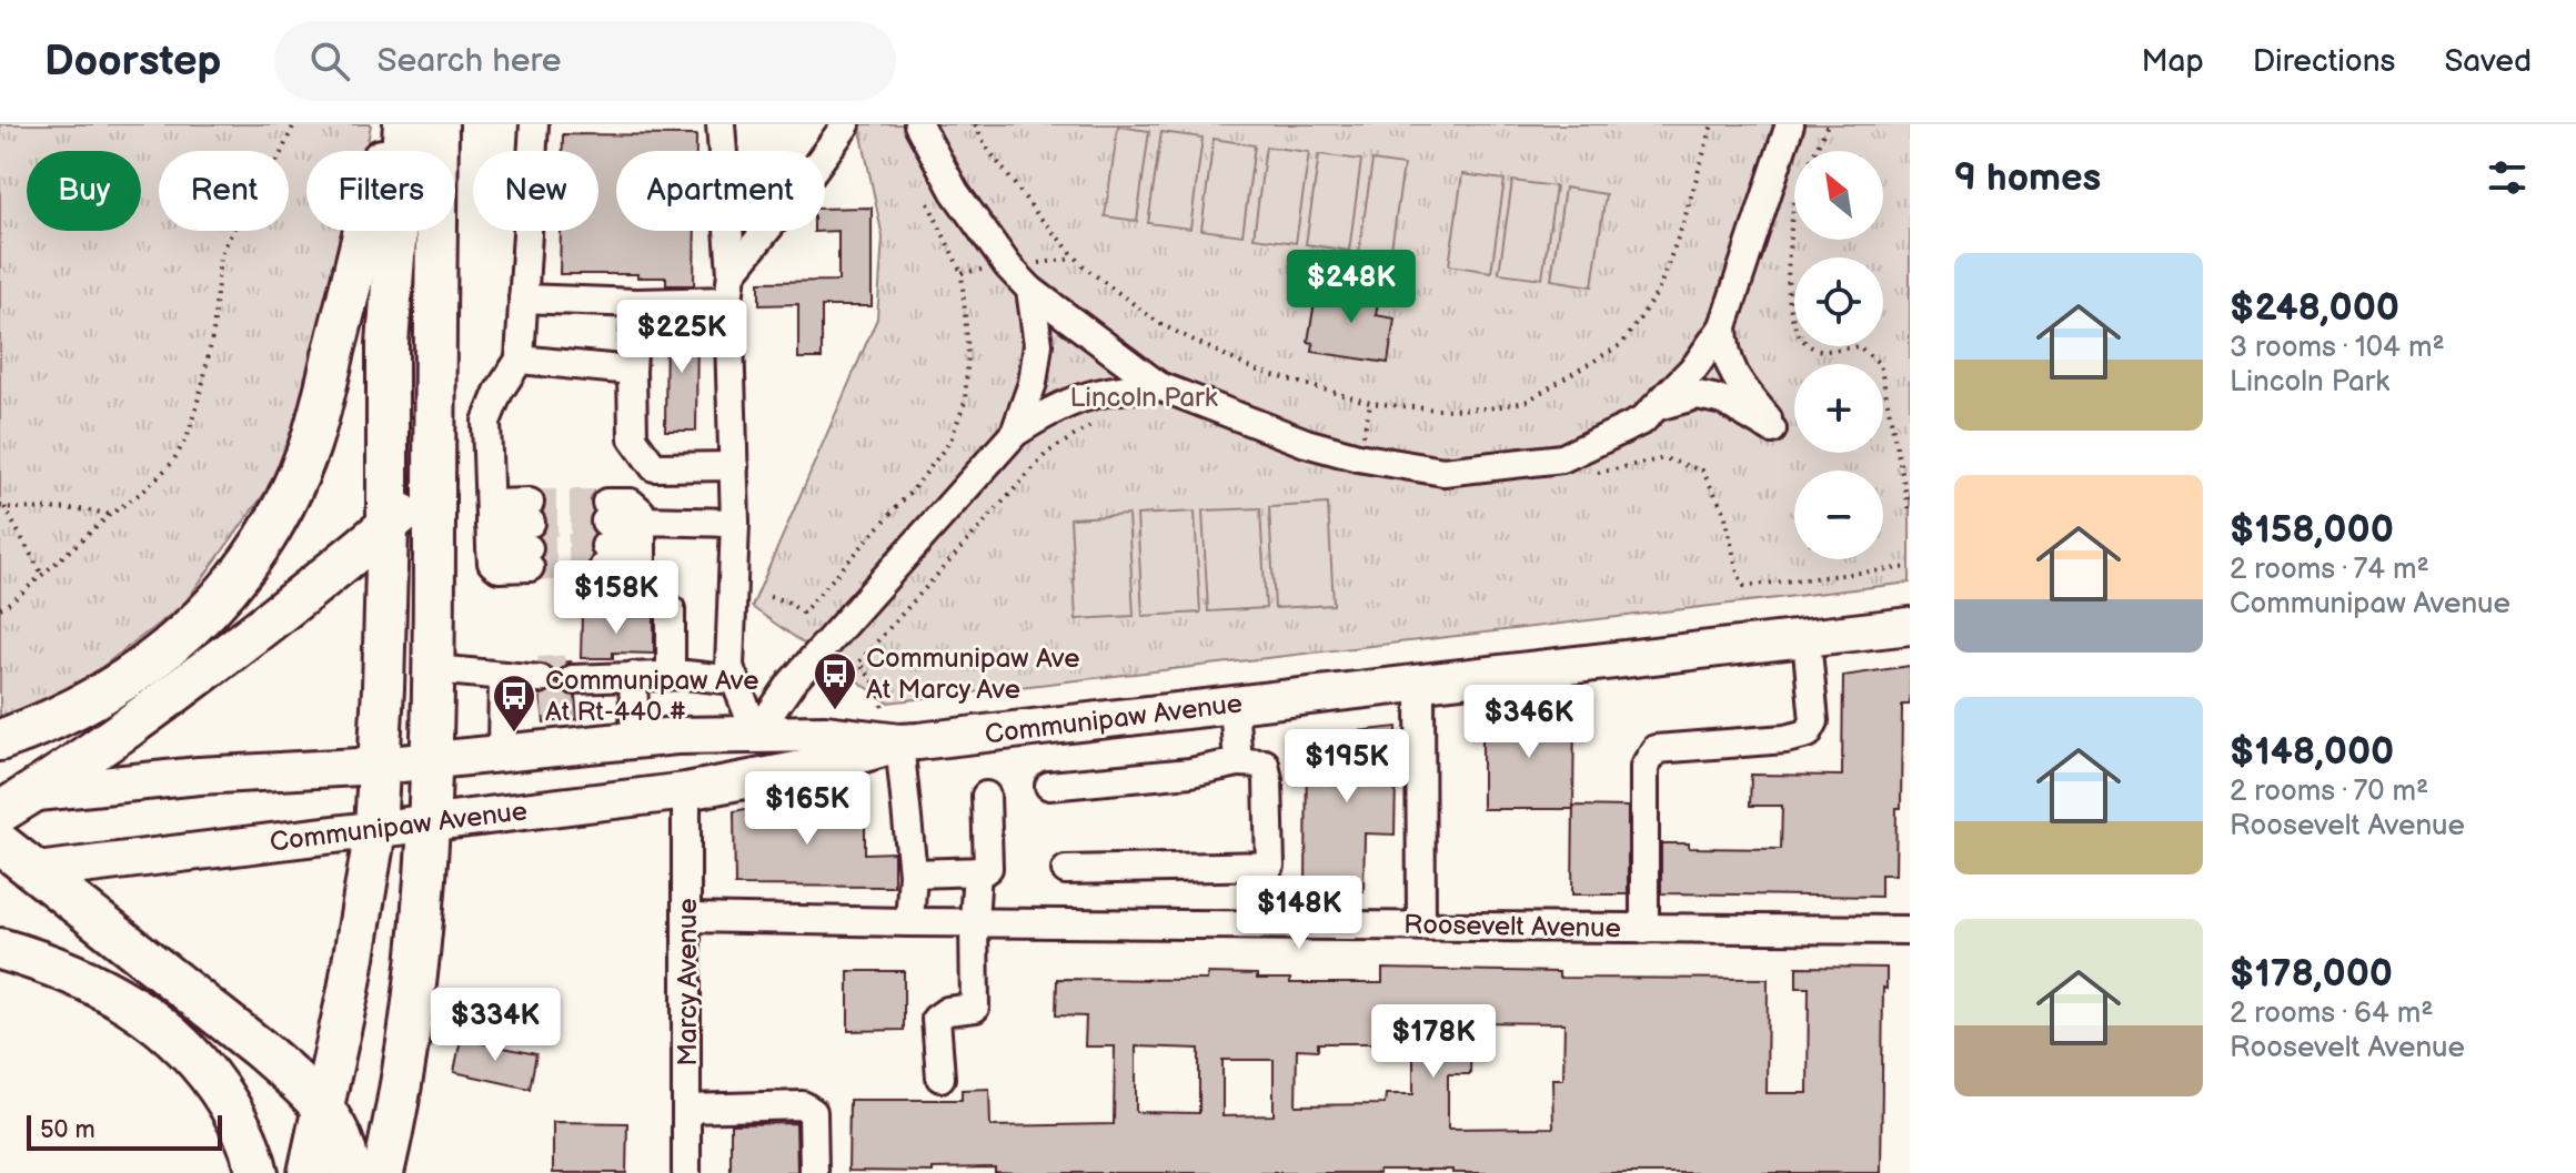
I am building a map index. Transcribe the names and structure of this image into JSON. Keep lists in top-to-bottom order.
{
  "streets": {
    "main road": ["Communipaw Avenue"],
    "street": ["Roosevelt Avenue", "Marcy Avenue"]
  },
  "crossings": [
    ["Communipaw Avenue", "Marcy Avenue"],
    ["Roosevelt Avenue", "Marcy Avenue"]
  ],
  "parks": ["Lincoln Park"],
  "places": {
    "bus stop": ["Communipaw Ave At Marcy Ave", "Communipaw Ave At Rt-440 #"]
  },
  "scale_bar": "50 m",
  "north": "top left",
  "page": {
    "header": "Doorstep",
    "search": "Search here",
    "nav": ["Map", "Directions", "Saved"],
    "heading": "9 homes",
    "map_buttons": ["+", "−"],
    "chip": [
      "Buy",
      "Rent",
      "Filters",
      "New",
      "Apartment"
    ],
    "list": [
      {
        "name": "$248,000",
        "note": "3 rooms · 104 m² · Lincoln Park"
      },
      {
        "name": "$158,000",
        "note": "2 rooms · 74 m² · Communipaw Avenue"
      },
      {
        "name": "$148,000",
        "note": "2 rooms · 70 m² · Roosevelt Avenue"
      },
      {
        "name": "$178,000",
        "note": "2 rooms · 64 m² · Roosevelt Avenue"
      }
    ],
    "price": [
      "$248K",
      "$225K",
      "$158K",
      "$346K",
      "$195K",
      "$165K",
      "$148K",
      "$334K",
      "$178K"
    ],
    "scale": "50 m"
  }
}
